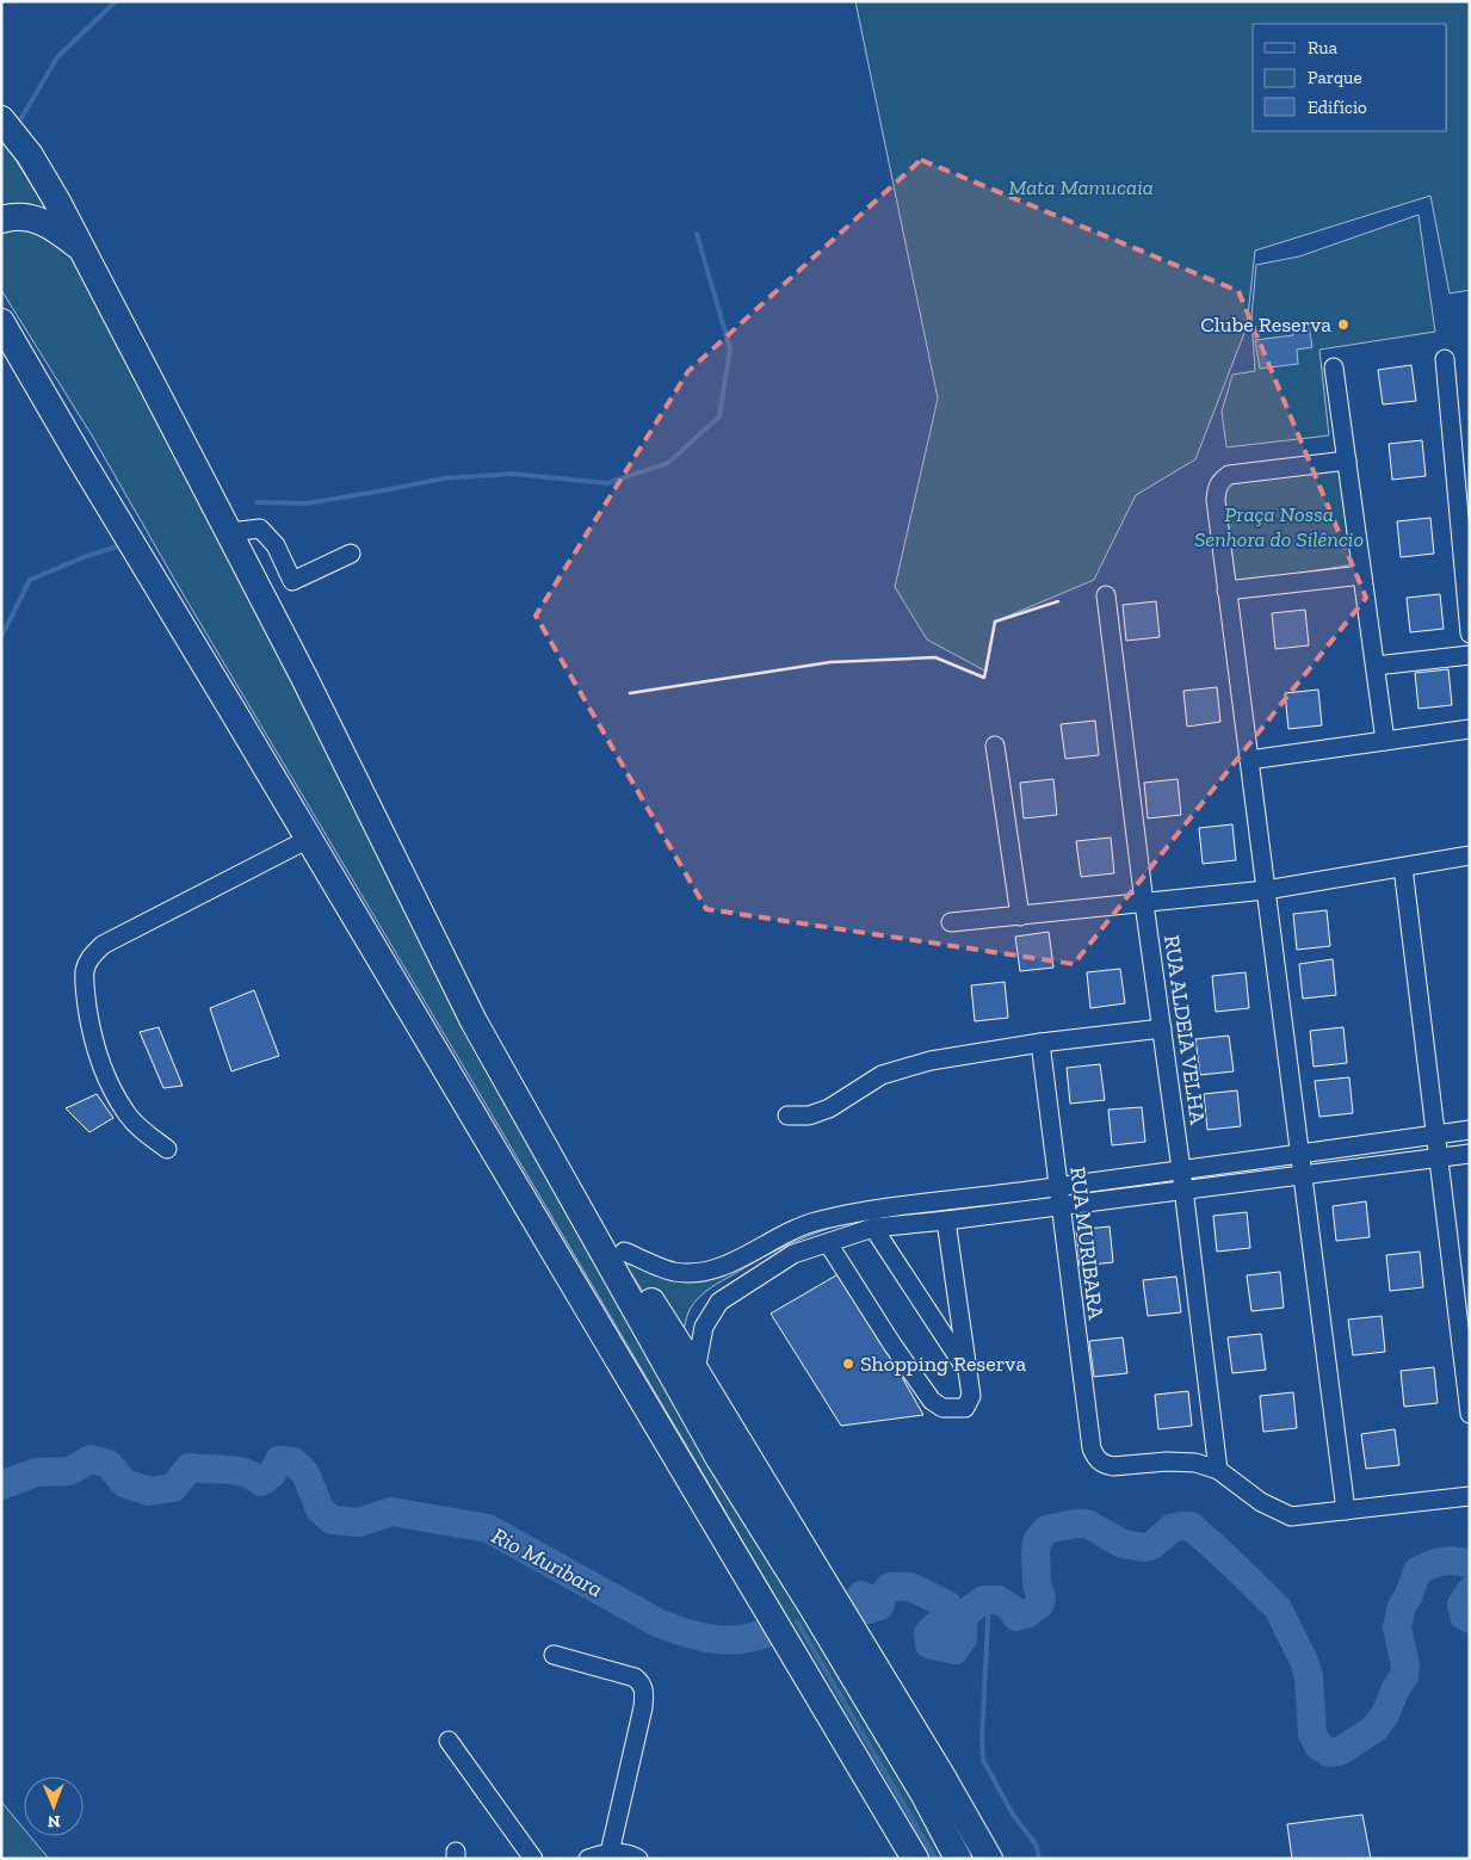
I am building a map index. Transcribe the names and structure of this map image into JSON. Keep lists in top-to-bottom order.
{
  "streets": {
    "street": ["RUA ALDEIA VELHA", "RUA MURIBARA"]
  },
  "crossings": [
    ["RUA ALDEIA VELHA", "RUA MURIBARA"]
  ],
  "water": ["Rio Muribara"],
  "parks": ["Mata Mamucaia", "Praça Nossa Senhora do Silêncio"],
  "places": ["Clube Reserva", "Shopping Reserva"],
  "legend": ["Rua", "Parque", "Edifício"],
  "north": "bottom"
}
